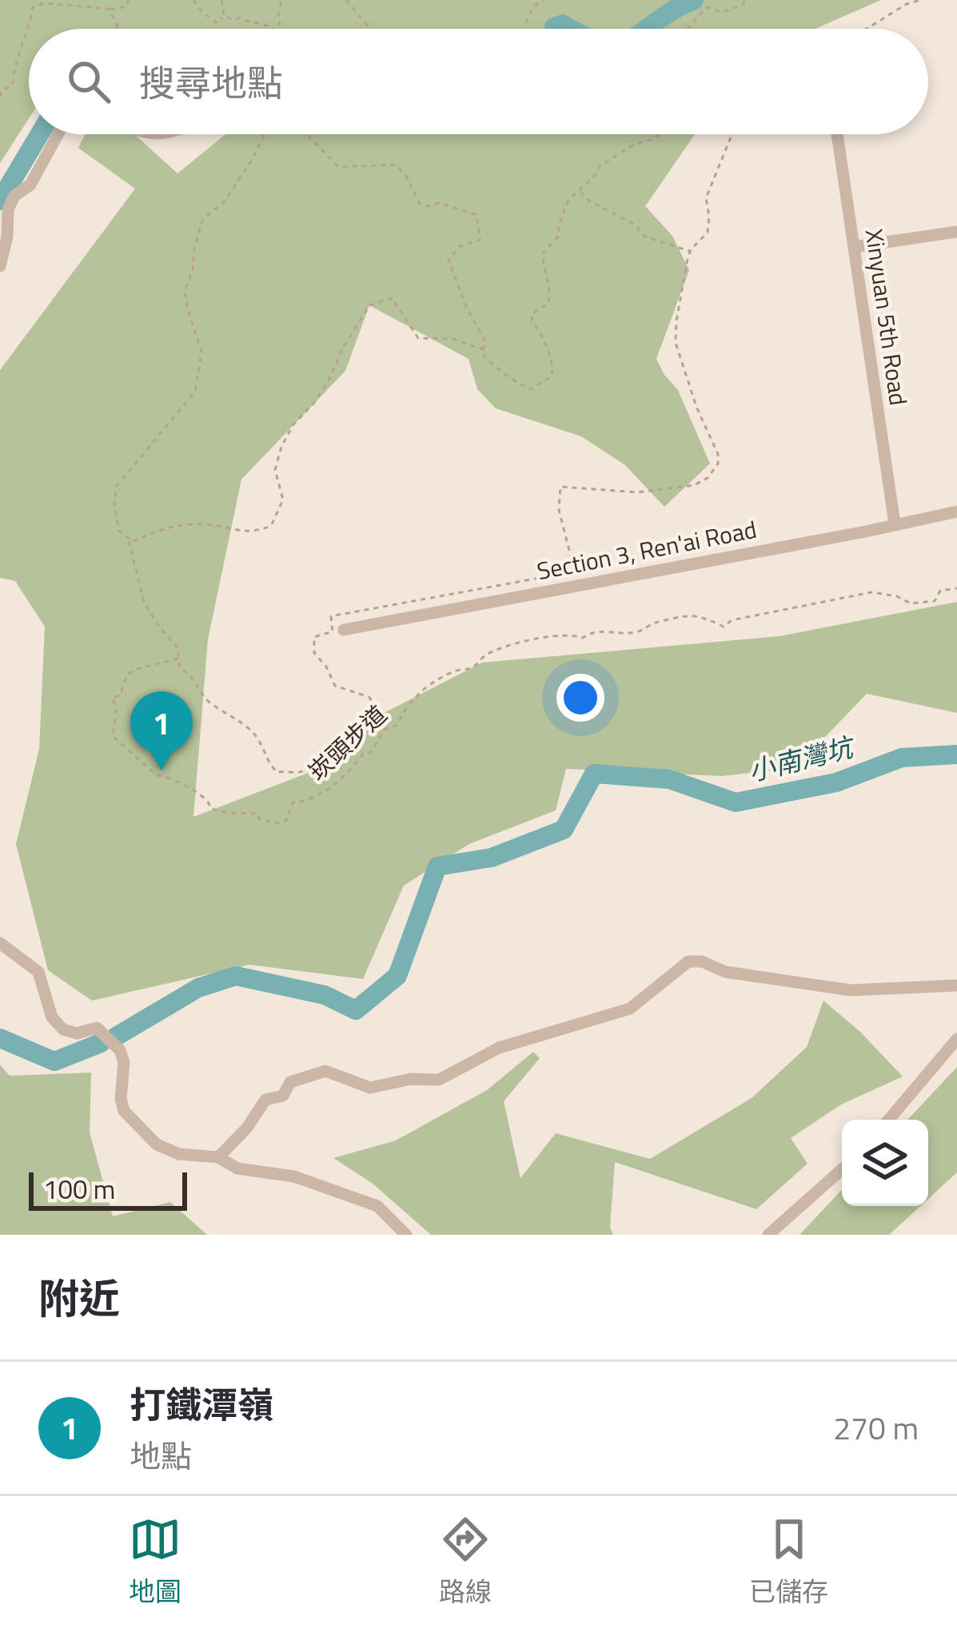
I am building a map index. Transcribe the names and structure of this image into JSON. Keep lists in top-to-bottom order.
{
  "streets": {
    "street": ["Xinyuan 5th Road", "Section 3, Ren'ai Road"],
    "path": ["崁頭步道"]
  },
  "crossings": [
    ["Xinyuan 5th Road", "Section 3, Ren'ai Road"]
  ],
  "water": ["小南灣坑"],
  "scale_bar": "100 m",
  "page": {
    "search": "搜尋地點",
    "pins": "1",
    "scale": "100 m",
    "heading": "附近",
    "list": [
      {
        "mark": "1",
        "name": "打鐵潭嶺",
        "note": "地點",
        "value": "270 m"
      }
    ],
    "nav": ["地圖", "路線", "已儲存"]
  }
}
